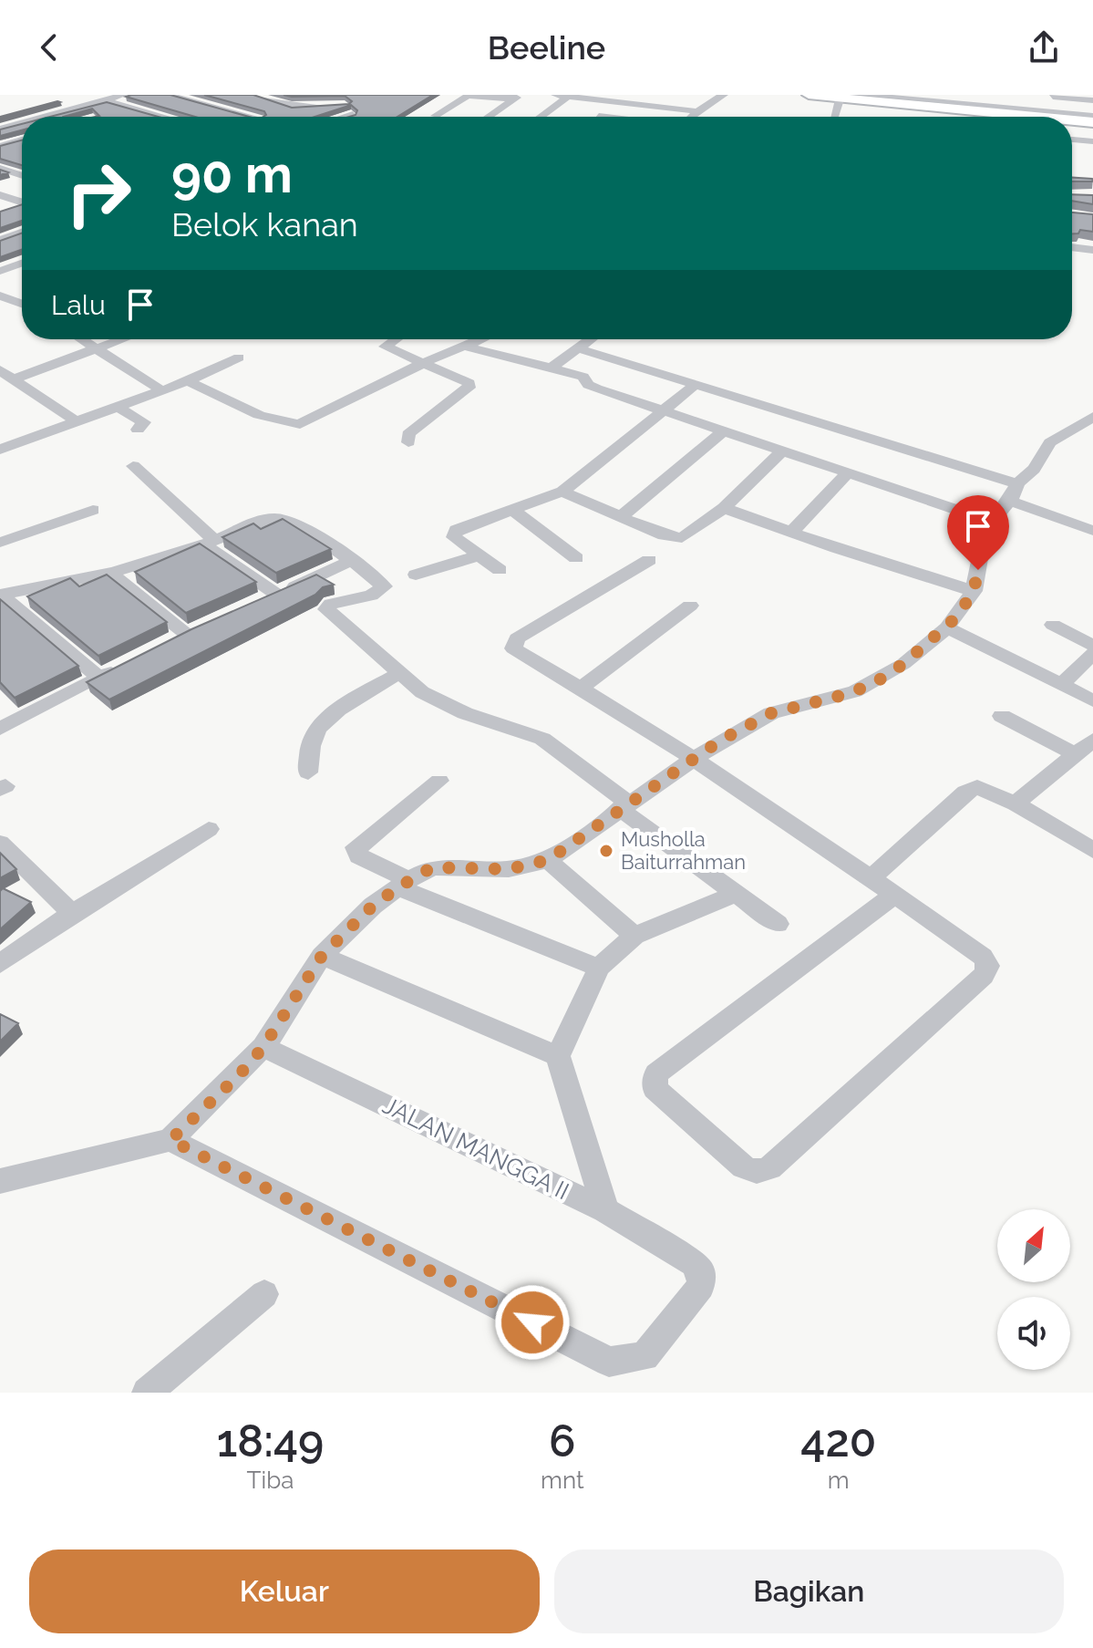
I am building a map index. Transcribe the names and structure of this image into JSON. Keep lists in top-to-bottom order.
{
  "streets": {
    "street": ["JALAN MANGGA II"]
  },
  "places": ["Musholla Baiturrahman"],
  "north": "top right",
  "page": {
    "header": "Beeline",
    "turn": ["90 m", "Belok kanan"],
    "then": "Lalu",
    "eta": [
      "18:49",
      "Tiba",
      "6",
      "mnt",
      "420",
      "m"
    ],
    "buttons": ["Keluar", "Bagikan"]
  }
}
